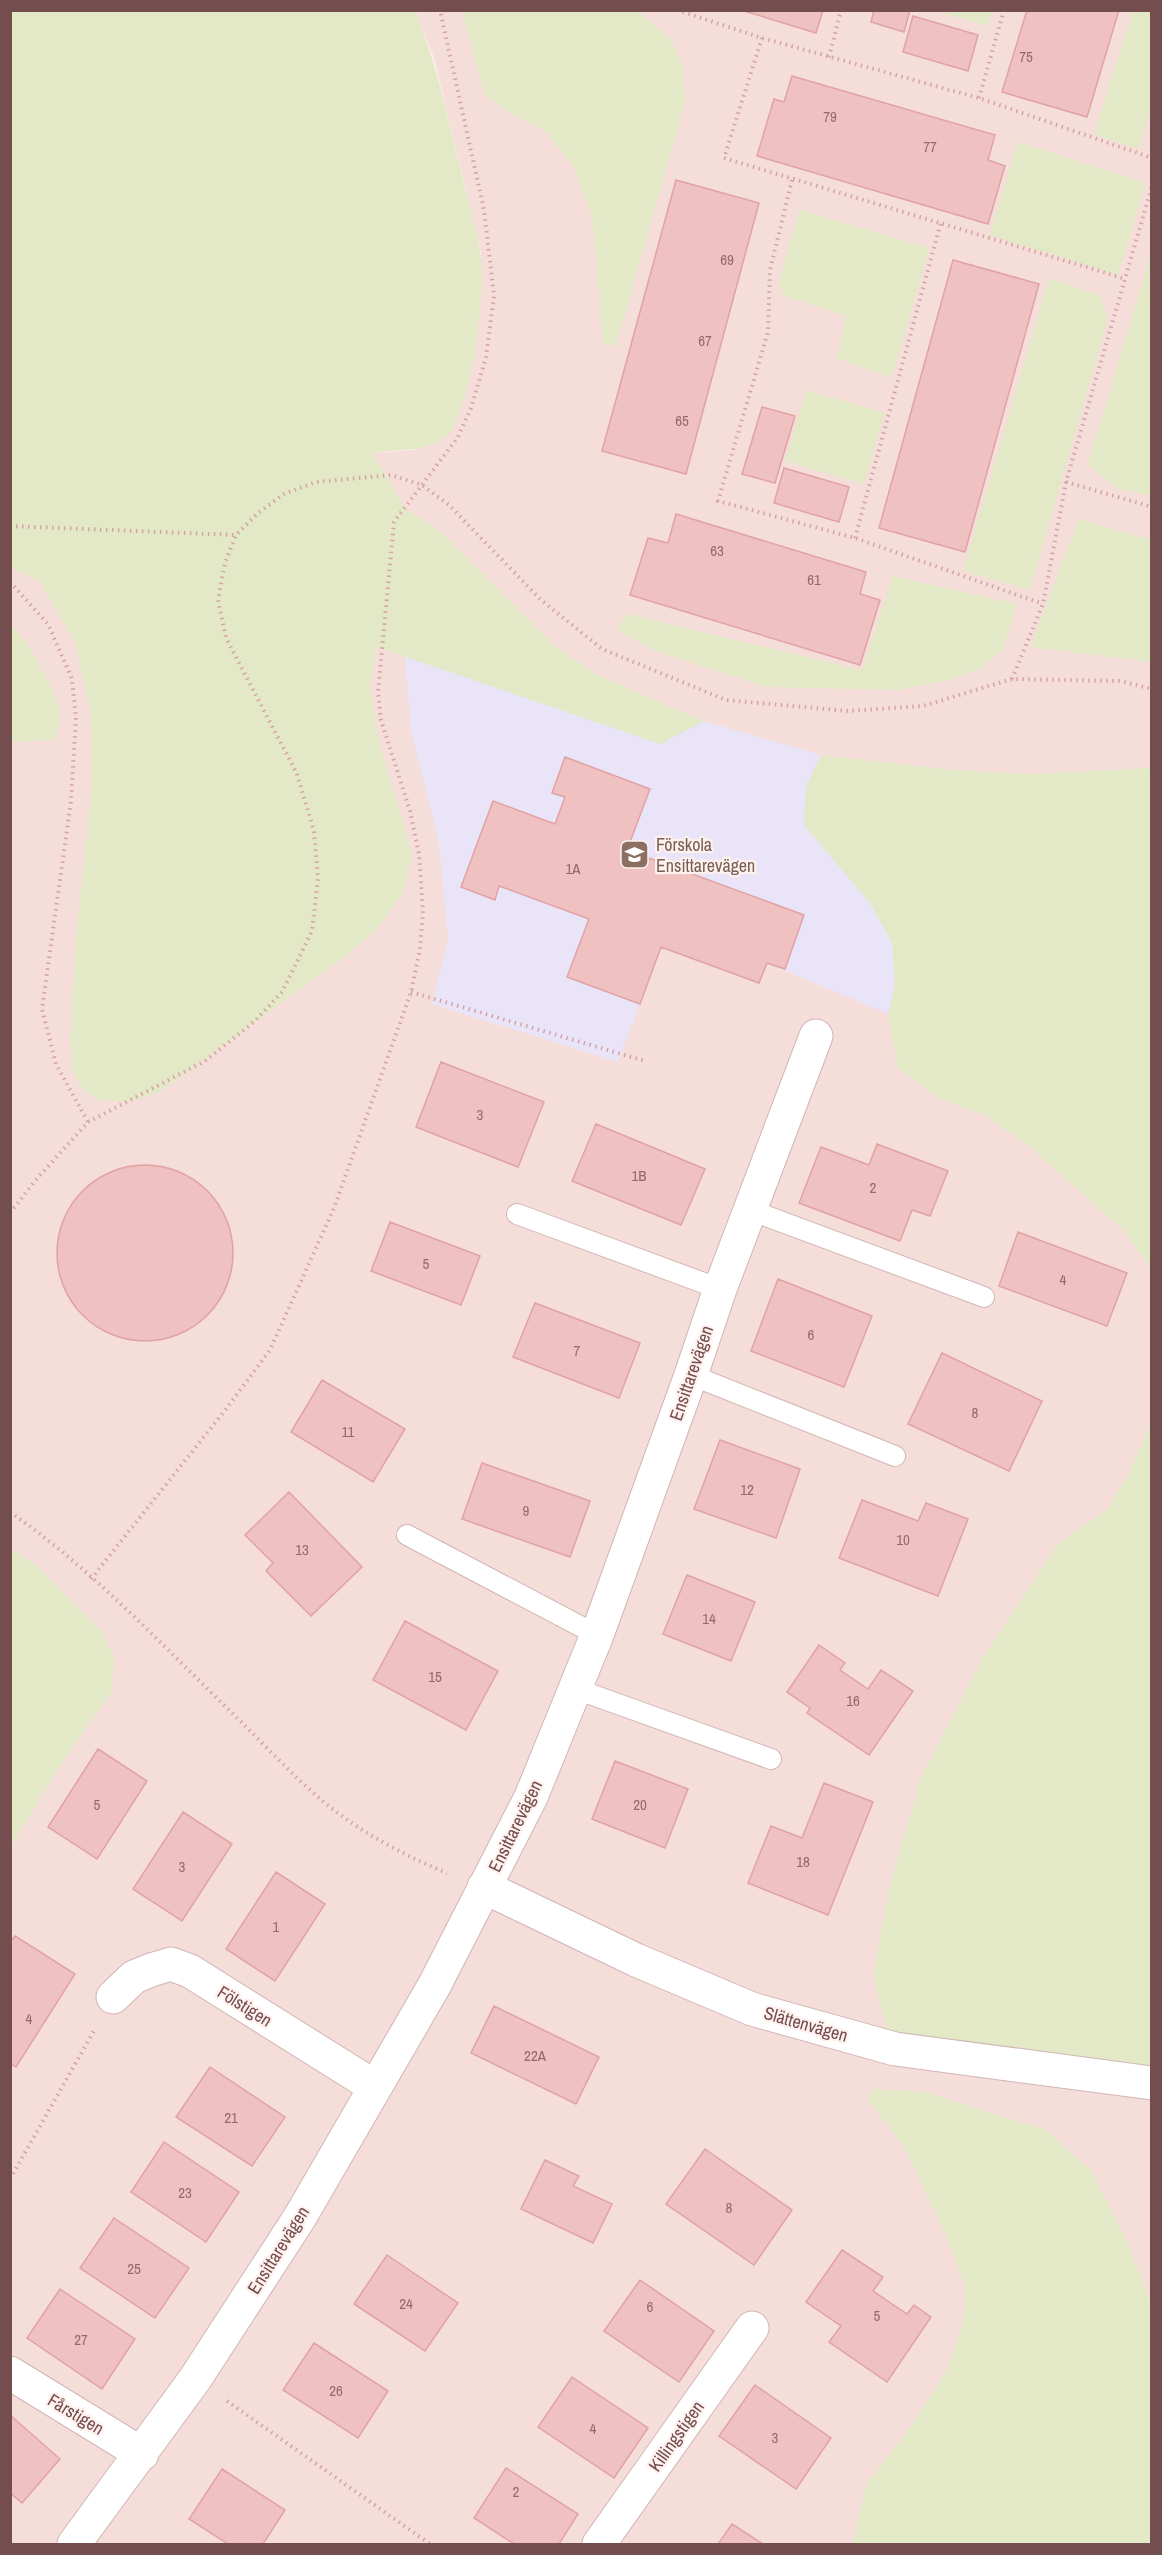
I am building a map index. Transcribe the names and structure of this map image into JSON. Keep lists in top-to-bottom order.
{
  "streets": {
    "street": [
      "Ensittarevägen",
      "Fölstigen",
      "Slättenvägen",
      "Fårstigen",
      "Killingstigen"
    ]
  },
  "crossings": [
    ["Ensittarevägen", "Fölstigen"],
    ["Ensittarevägen", "Slättenvägen"],
    ["Ensittarevägen", "Fårstigen"]
  ],
  "places": {
    "school or university": ["Förskola Ensittarevägen"]
  },
  "house_numbers": [
    "75",
    "79",
    "77",
    "69",
    "67",
    "65",
    "63",
    "61",
    "1A",
    "3",
    "1B",
    "2",
    "5",
    "4",
    "6",
    "7",
    "8",
    "11",
    "12",
    "9",
    "10",
    "13",
    "14",
    "15",
    "16",
    "5",
    "20",
    "18",
    "3",
    "1",
    "4",
    "22A",
    "21",
    "23",
    "8",
    "25",
    "24",
    "6",
    "5",
    "27",
    "26",
    "4",
    "3",
    "2"
  ]
}
